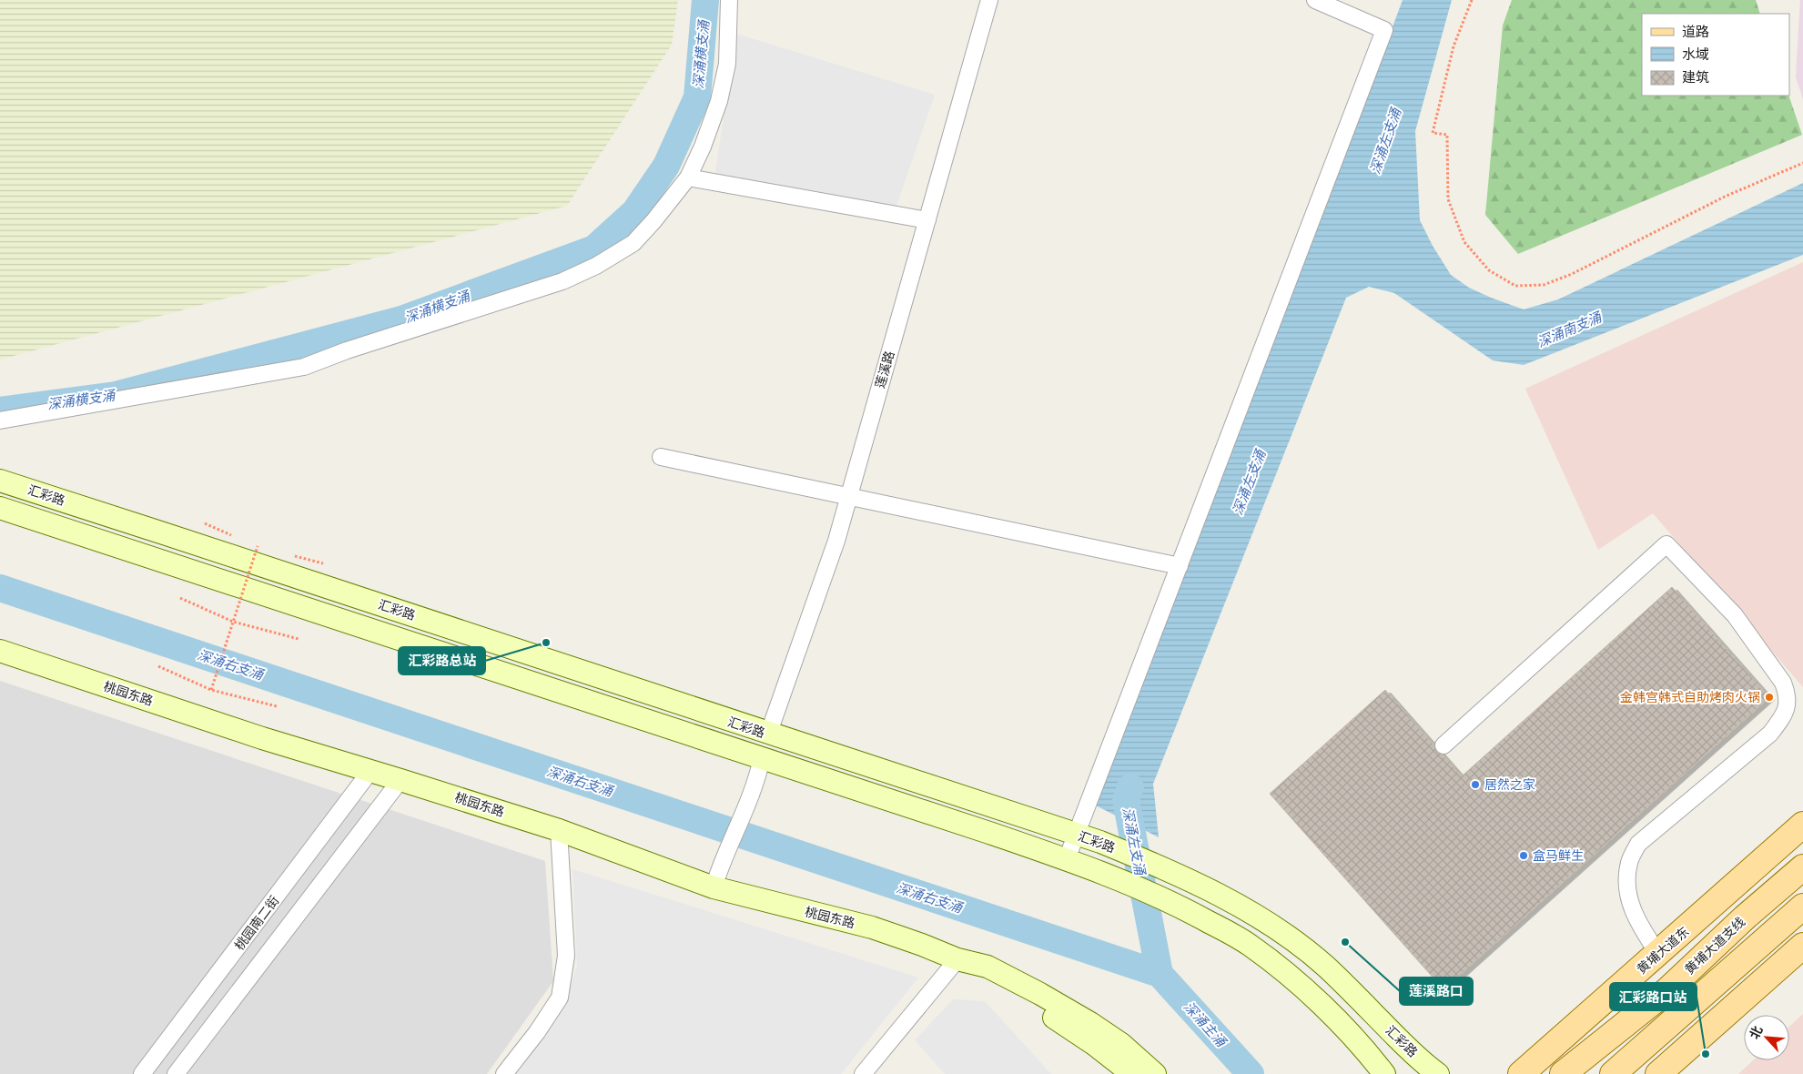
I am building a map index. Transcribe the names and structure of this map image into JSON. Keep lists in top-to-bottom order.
{
  "streets": {
    "main road": ["黄埔大道支线", "黄埔大道东"],
    "street": [
      "莲溪路",
      "汇彩路",
      "桃园东路",
      "桃园南二街"
    ]
  },
  "crossings": [
    ["莲溪路", "汇彩路"],
    ["桃园东路", "桃园南二街"]
  ],
  "water": [
    "深涌横支涌",
    "深涌左支涌",
    "深涌南支涌",
    "深涌右支涌",
    "深涌主涌"
  ],
  "places": [
    "汇彩路总站",
    "金韩宫韩式自助烤肉火锅",
    "居然之家",
    "盒马鲜生",
    "莲溪路口",
    "汇彩路口站"
  ],
  "legend": ["道路", "水域", "建筑"],
  "north": "top left"
}
